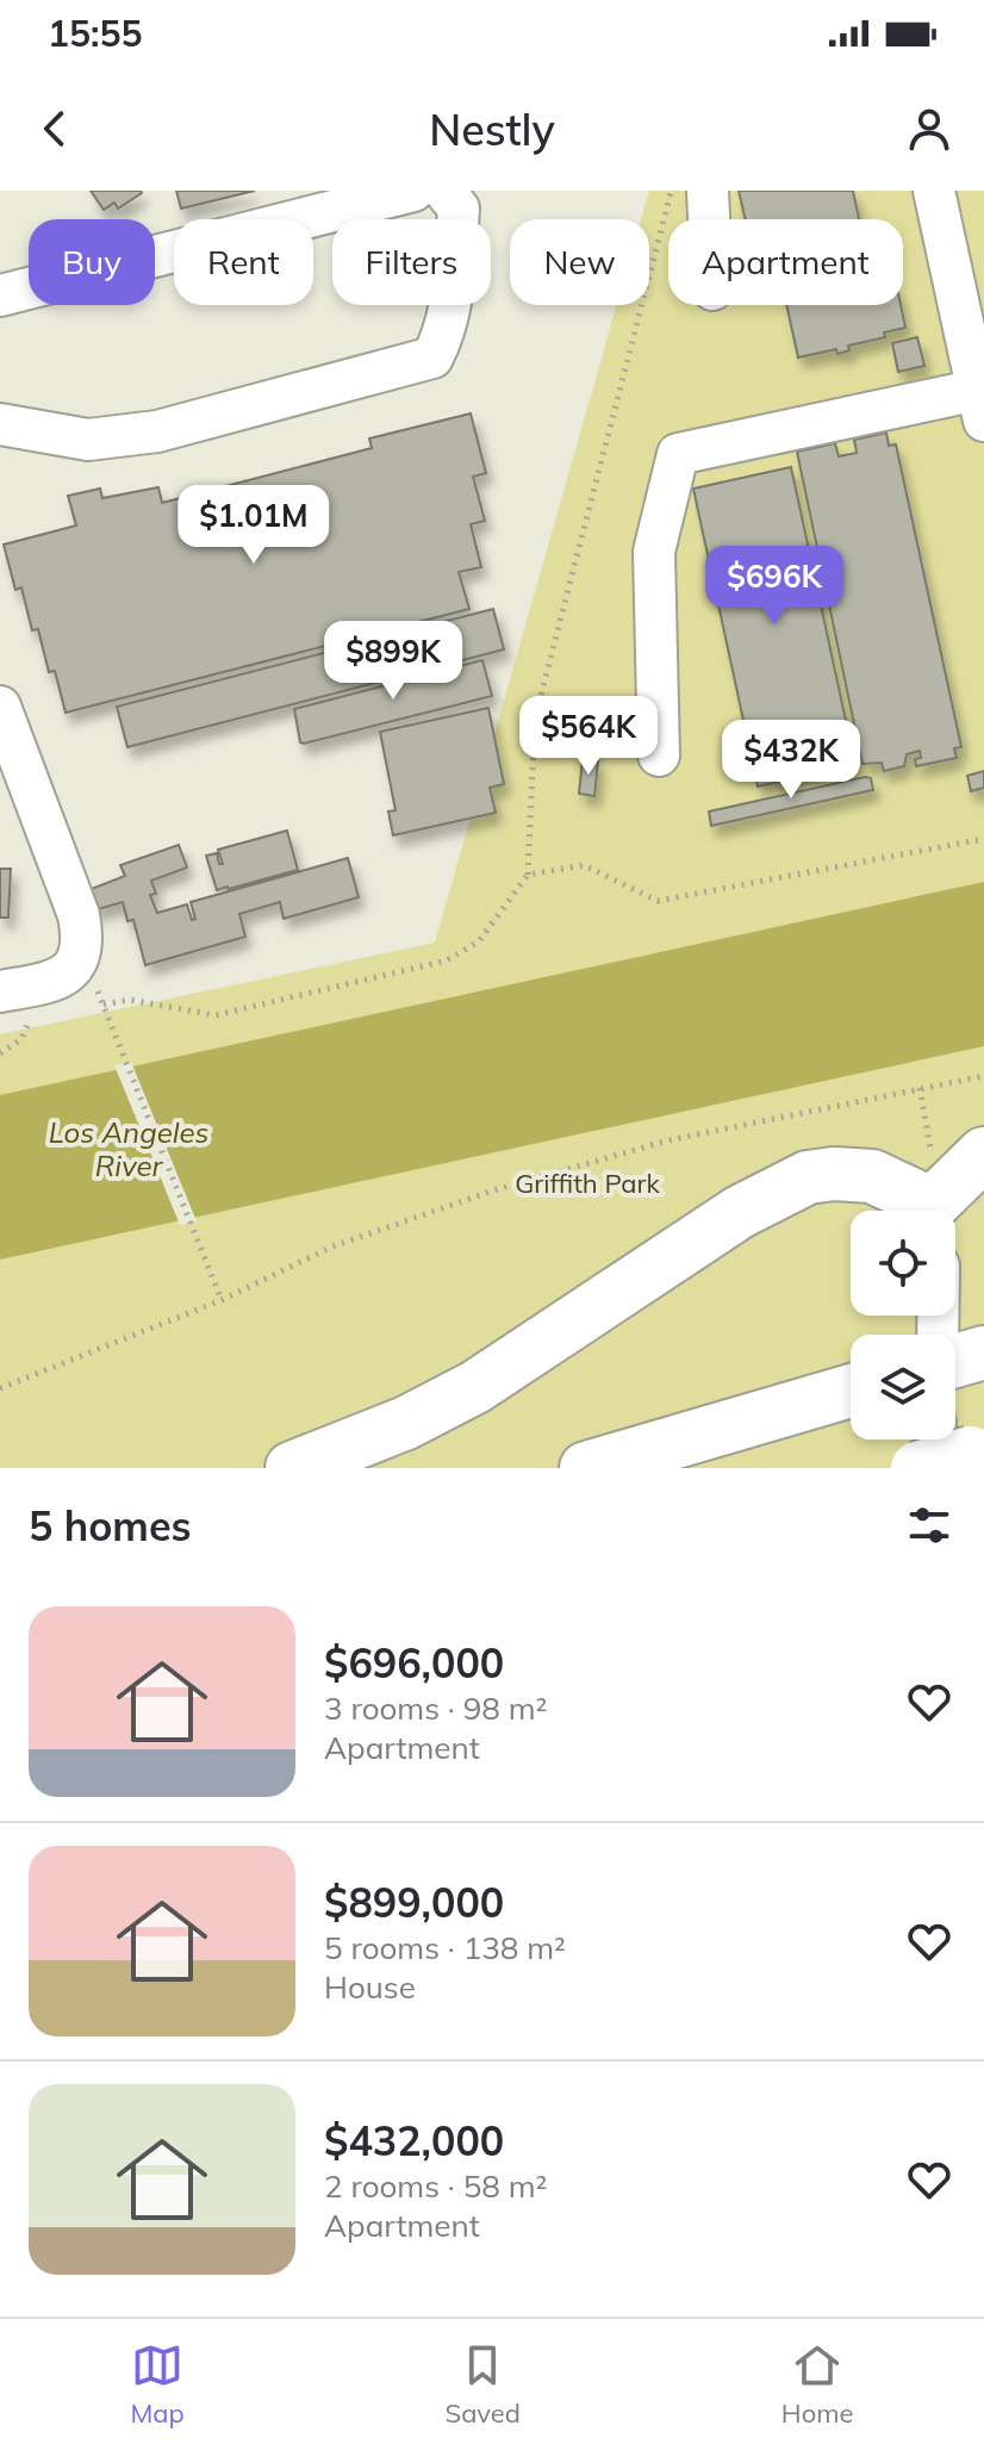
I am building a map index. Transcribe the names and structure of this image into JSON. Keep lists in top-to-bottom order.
{
  "water": ["Los Angeles River"],
  "parks": ["Griffith Park"],
  "page": {
    "status": "15:55",
    "header": "Nestly",
    "chip": [
      "Buy",
      "Rent",
      "Filters",
      "New",
      "Apartment"
    ],
    "price": [
      "$1.01M",
      "$696K",
      "$899K",
      "$564K",
      "$432K"
    ],
    "heading": "5 homes",
    "list": [
      {
        "name": "$696,000",
        "note": "3 rooms · 98 m² · Apartment"
      },
      {
        "name": "$899,000",
        "note": "5 rooms · 138 m² · House"
      },
      {
        "name": "$432,000",
        "note": "2 rooms · 58 m² · Apartment"
      }
    ],
    "tabs": ["Map", "Saved", "Home"]
  }
}
